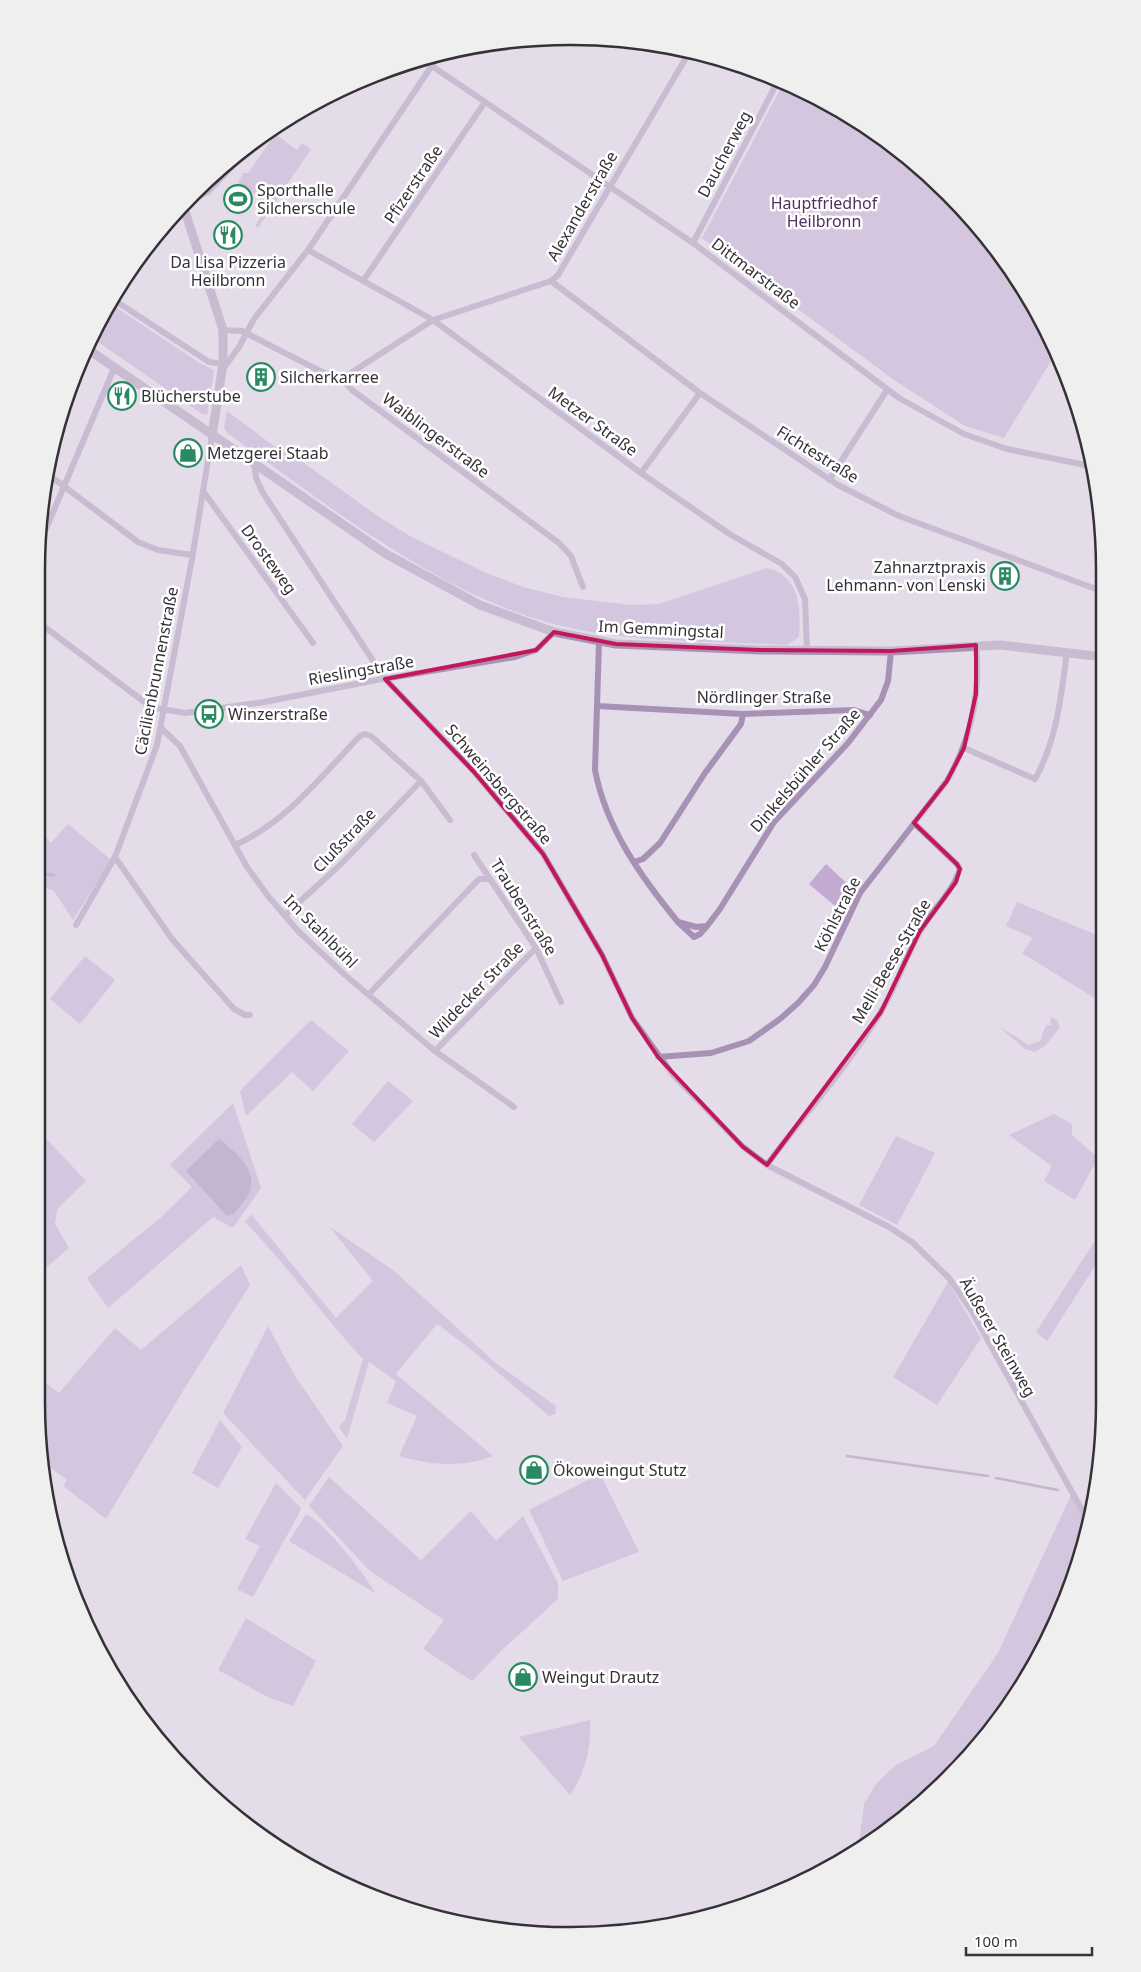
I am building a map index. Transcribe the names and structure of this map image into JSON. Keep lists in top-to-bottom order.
{
  "streets": {
    "street": [
      "Daucherweg",
      "Pfizerstraße",
      "Alexanderstraße",
      "Dittmarstraße",
      "Metzer Straße",
      "Waiblingerstraße",
      "Fichtestraße",
      "Drosteweg",
      "Im Gemmingstal",
      "Rieslingstraße",
      "Cäcilienbrunnenstraße",
      "Nördlinger Straße",
      "Dinkelsbühler Straße",
      "Schweinsbergstraße",
      "Clußstraße",
      "Traubenstraße",
      "Köhlstraße",
      "Im Stahlbühl",
      "Melli-Beese-Straße",
      "Wildecker Straße",
      "Äußerer Steinweg"
    ]
  },
  "crossings": [
    ["Daucherweg", "Dittmarstraße"],
    ["Pfizerstraße", "Dittmarstraße"],
    ["Pfizerstraße", "Metzer Straße"],
    ["Alexanderstraße", "Dittmarstraße"],
    ["Alexanderstraße", "Metzer Straße"],
    ["Alexanderstraße", "Waiblingerstraße"],
    ["Alexanderstraße", "Fichtestraße"],
    ["Metzer Straße", "Im Gemmingstal"],
    ["Drosteweg", "Cäcilienbrunnenstraße"],
    ["Im Gemmingstal", "Rieslingstraße"],
    ["Im Gemmingstal", "Cäcilienbrunnenstraße"],
    ["Im Gemmingstal", "Dinkelsbühler Straße"],
    ["Im Gemmingstal", "Schweinsbergstraße"],
    ["Im Gemmingstal", "Köhlstraße"],
    ["Rieslingstraße", "Cäcilienbrunnenstraße"],
    ["Rieslingstraße", "Schweinsbergstraße"],
    ["Cäcilienbrunnenstraße", "Im Stahlbühl"],
    ["Nördlinger Straße", "Dinkelsbühler Straße"],
    ["Schweinsbergstraße", "Köhlstraße"],
    ["Schweinsbergstraße", "Melli-Beese-Straße"],
    ["Schweinsbergstraße", "Äußerer Steinweg"],
    ["Clußstraße", "Im Stahlbühl"],
    ["Traubenstraße", "Wildecker Straße"],
    ["Köhlstraße", "Melli-Beese-Straße"],
    ["Im Stahlbühl", "Wildecker Straße"],
    ["Melli-Beese-Straße", "Äußerer Steinweg"]
  ],
  "parks": ["Hauptfriedhof Heilbronn"],
  "places": {
    "sports": ["Sporthalle Silcherschule"],
    "restaurant": ["Da Lisa Pizzeria Heilbronn", "Blücherstube"],
    "building": ["Silcherkarree", "Zahnarztpraxis Lehmann- von Lenski"],
    "shop": ["Metzgerei Staab", "Ökoweingut Stutz", "Weingut Drautz"],
    "bus stop": ["Winzerstraße"]
  },
  "scale_bar": "100 m"
}
